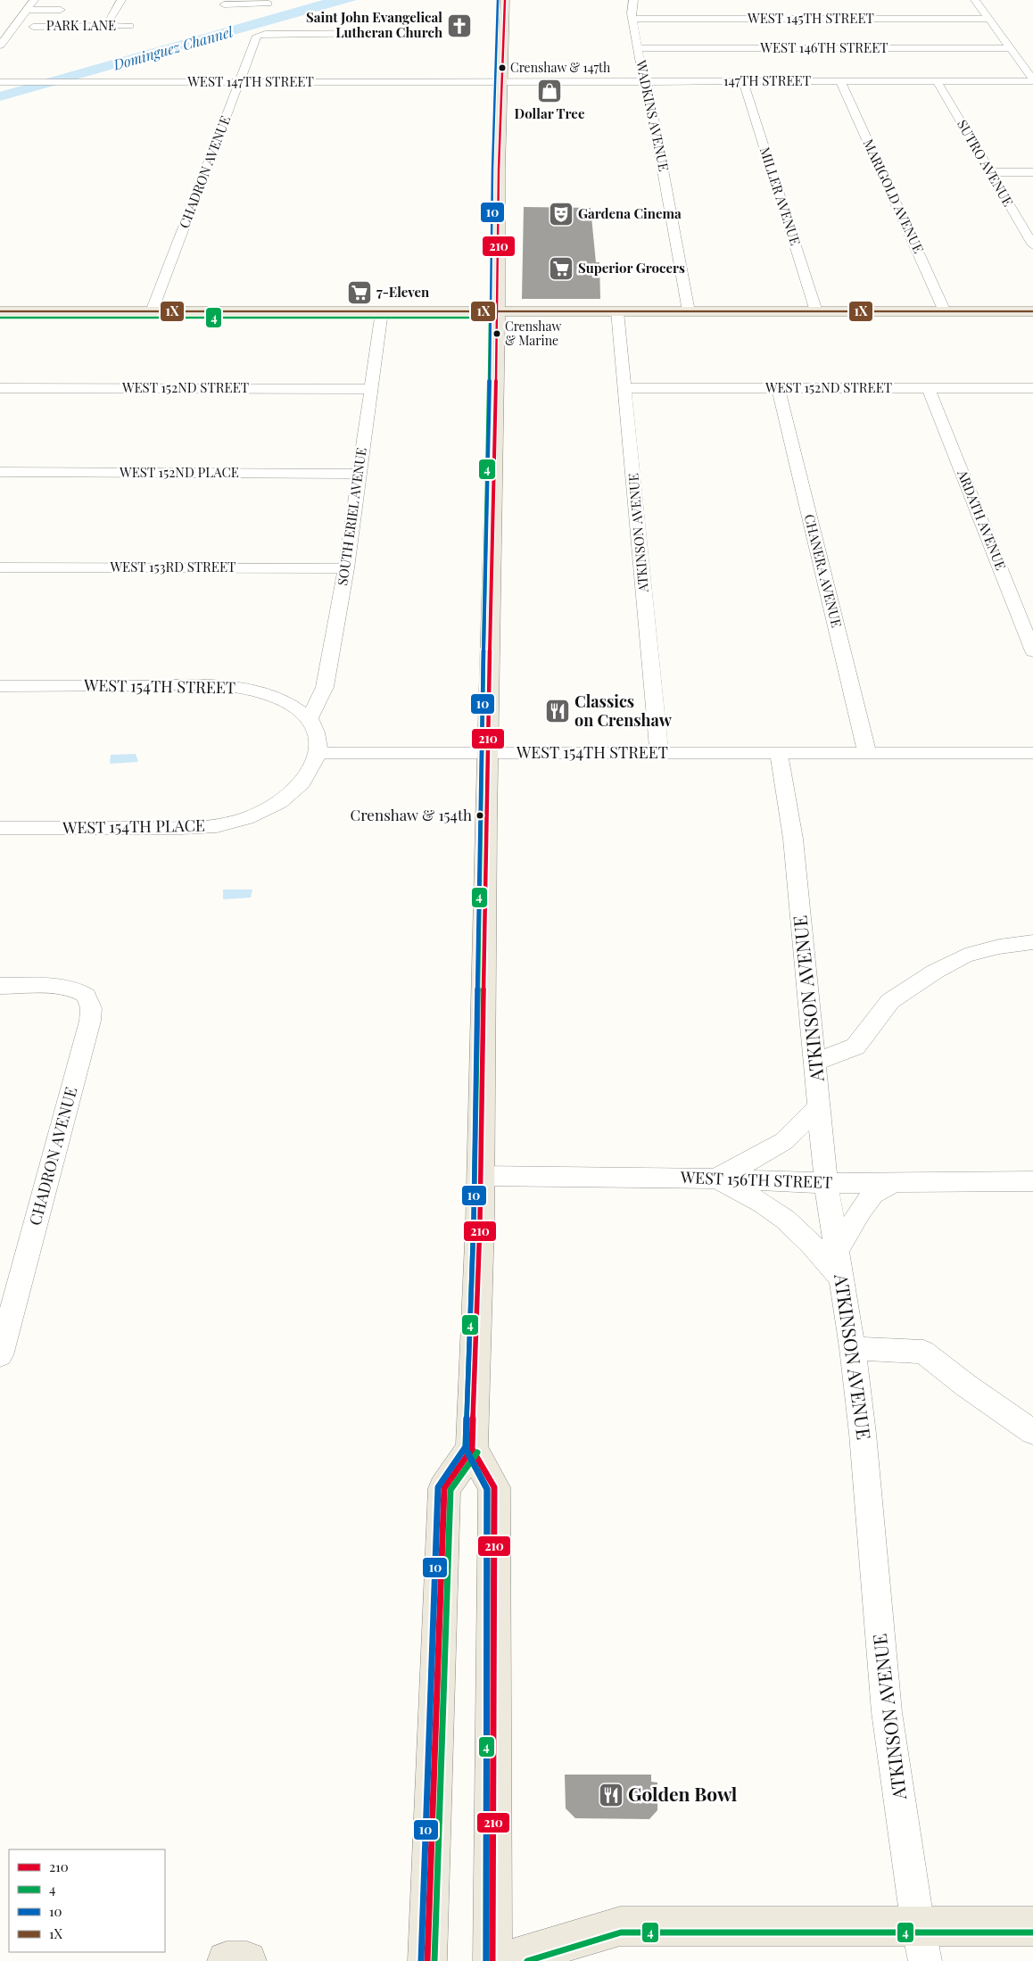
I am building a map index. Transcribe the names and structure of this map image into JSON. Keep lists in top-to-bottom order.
{
  "streets": {
    "street": [
      "WEST 145TH STREET",
      "PARK LANE",
      "WEST 146TH STREET",
      "147TH STREET",
      "WEST 147TH STREET",
      "WADKINS AVENUE",
      "SUTRO AVENUE",
      "CHADRON AVENUE",
      "MILLER AVENUE",
      "MARIGOLD AVENUE",
      "WEST 152ND STREET",
      "WEST 152ND PLACE",
      "SOUTH ERIEL AVENUE",
      "ARDATH AVENUE",
      "ATKINSON AVENUE",
      "WEST 153RD STREET",
      "CHANERA AVENUE",
      "WEST 154TH STREET",
      "WEST 154TH PLACE",
      "WEST 156TH STREET"
    ]
  },
  "crossings": [
    ["WEST 145TH STREET", "WADKINS AVENUE"],
    ["WEST 146TH STREET", "WADKINS AVENUE"],
    ["147TH STREET", "WEST 147TH STREET"],
    ["147TH STREET", "WADKINS AVENUE"],
    ["147TH STREET", "SUTRO AVENUE"],
    ["147TH STREET", "MILLER AVENUE"],
    ["147TH STREET", "MARIGOLD AVENUE"],
    ["WEST 147TH STREET", "CHADRON AVENUE"],
    ["WEST 152ND STREET", "SOUTH ERIEL AVENUE"],
    ["WEST 152ND STREET", "ARDATH AVENUE"],
    ["WEST 152ND STREET", "ATKINSON AVENUE"],
    ["WEST 152ND STREET", "CHANERA AVENUE"],
    ["WEST 152ND PLACE", "SOUTH ERIEL AVENUE"],
    ["SOUTH ERIEL AVENUE", "WEST 153RD STREET"],
    ["SOUTH ERIEL AVENUE", "WEST 154TH STREET"],
    ["ATKINSON AVENUE", "WEST 154TH STREET"],
    ["ATKINSON AVENUE", "WEST 156TH STREET"],
    ["CHANERA AVENUE", "WEST 154TH STREET"],
    ["WEST 154TH STREET", "WEST 154TH PLACE"]
  ],
  "water": ["Dominguez Channel"],
  "places": {
    "church": ["Saint John Evangelical Lutheran Church"],
    "other": ["Crenshaw & 147th", "Crenshaw & Marine", "Crenshaw & 154th"],
    "shop": ["Dollar Tree"],
    "theatre": ["Gardena Cinema"],
    "supermarket": ["Superior Grocers", "7-Eleven"],
    "restaurant": ["Classics on Crenshaw", "Golden Bowl"]
  },
  "lines": [
    "transit line 210",
    "transit line 10",
    "transit line 1X",
    "transit line 4"
  ],
  "legend": [
    "210",
    "4",
    "10",
    "1X"
  ]
}
